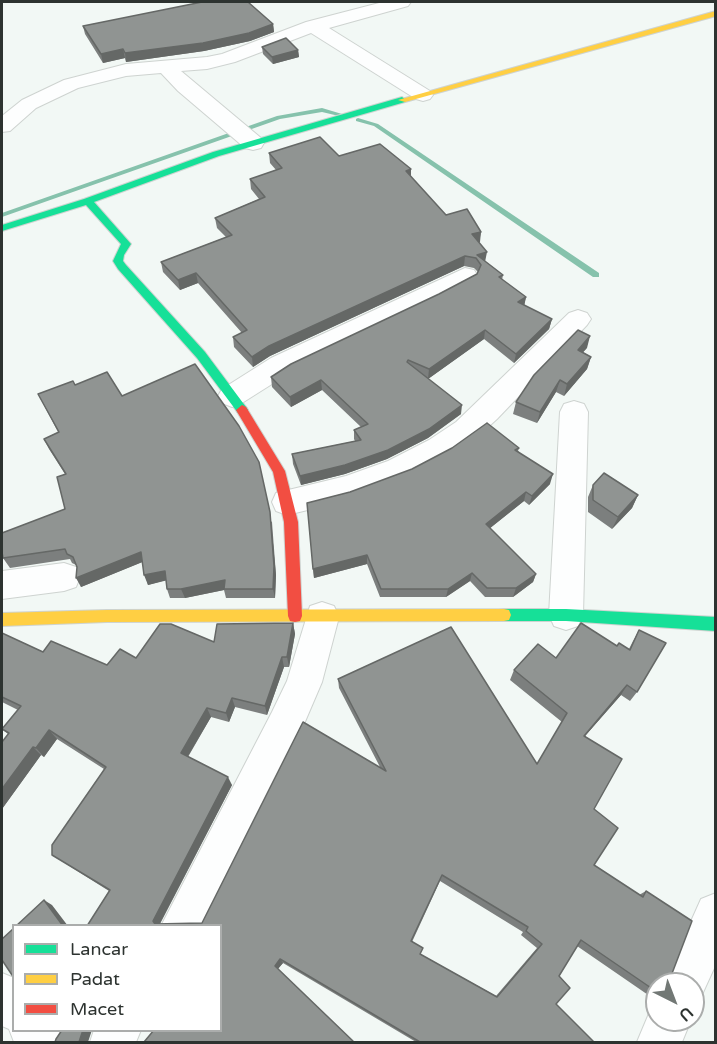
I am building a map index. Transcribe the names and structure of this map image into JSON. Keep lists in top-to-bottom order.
{
  "legend": ["Lancar", "Padat", "Macet"],
  "north": "bottom right"
}
